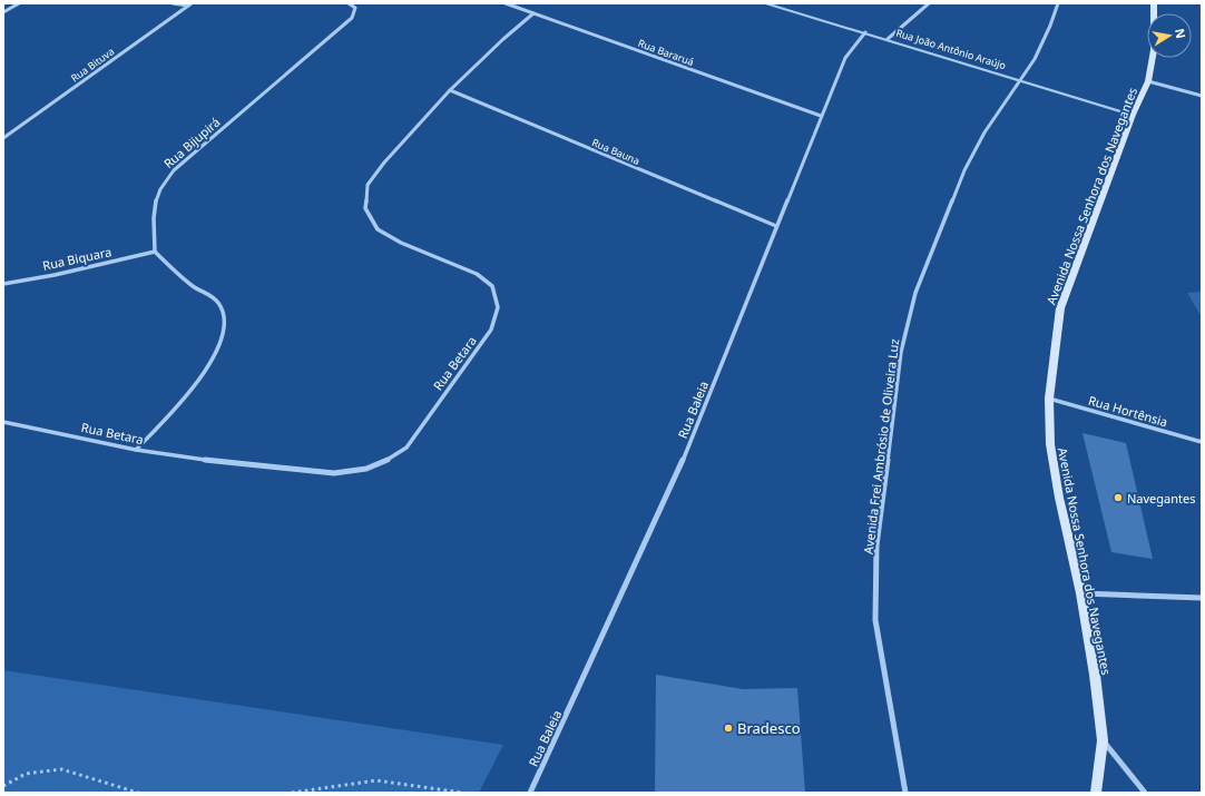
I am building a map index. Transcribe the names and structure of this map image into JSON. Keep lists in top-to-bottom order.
{
  "streets": {
    "main road": ["Avenida Nossa Senhora dos Navegantes"],
    "street": [
      "Rua João Antônio Araújo",
      "Rua Bararuá",
      "Rua Bituva",
      "Rua Bijupirá",
      "Rua Bauna",
      "Rua Biquara",
      "Rua Betara",
      "Rua Baleia",
      "Rua Hortênsia",
      "Avenida Frei Ambrósio de Oliveira Luz"
    ]
  },
  "crossings": [
    ["Rua João Antônio Araújo", "Avenida Nossa Senhora dos Navegantes"],
    ["Rua João Antônio Araújo", "Rua Baleia"],
    ["Rua João Antônio Araújo", "Avenida Frei Ambrósio de Oliveira Luz"],
    ["Rua Bararuá", "Rua Betara"],
    ["Rua Bararuá", "Rua Baleia"],
    ["Rua Bijupirá", "Rua Biquara"],
    ["Rua Bauna", "Rua Betara"],
    ["Rua Bauna", "Rua Baleia"],
    ["Avenida Nossa Senhora dos Navegantes", "Rua Hortênsia"]
  ],
  "places": ["Navegantes", "Bradesco"],
  "north": "right"
}
